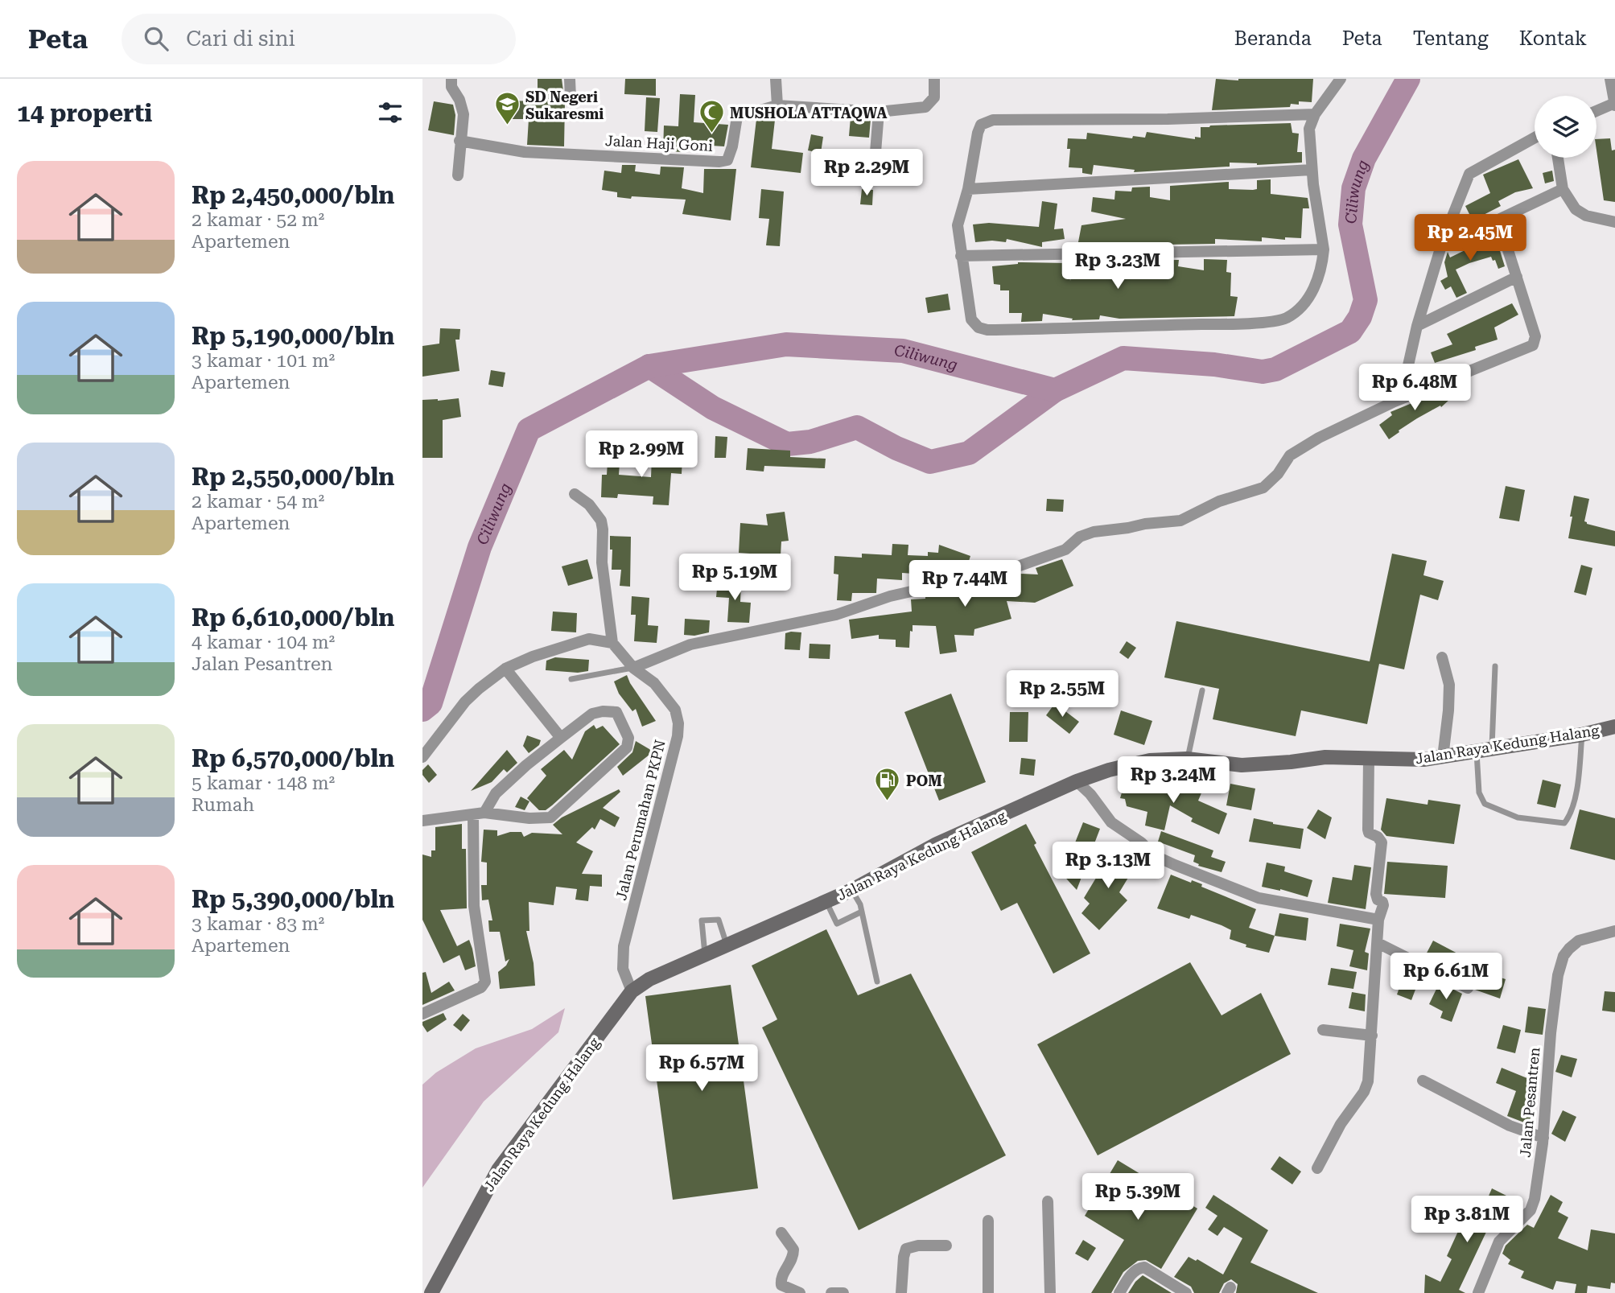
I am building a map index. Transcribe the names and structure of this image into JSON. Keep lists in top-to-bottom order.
{
  "streets": {
    "main road": ["Jalan Raya Kedung Halang"],
    "street": ["Jalan Haji Goni", "Jalan Perumahan PKPN", "Jalan Pesantren"]
  },
  "crossings": [
    ["Jalan Raya Kedung Halang", "Jalan Perumahan PKPN"]
  ],
  "water": ["Ciliwung"],
  "places": {
    "school or university": ["SD Negeri Sukaresmi"],
    "mosque": ["MUSHOLA ATTAQWA"],
    "fuel station": ["POM"]
  },
  "page": {
    "header": "Peta",
    "search": "Cari di sini",
    "nav": [
      "Beranda",
      "Peta",
      "Tentang",
      "Kontak"
    ],
    "heading": "14 properti",
    "list": [
      {
        "name": "Rp 2,450,000/bln",
        "note": "2 kamar · 52 m² · Apartemen"
      },
      {
        "name": "Rp 5,190,000/bln",
        "note": "3 kamar · 101 m² · Apartemen"
      },
      {
        "name": "Rp 2,550,000/bln",
        "note": "2 kamar · 54 m² · Apartemen"
      },
      {
        "name": "Rp 6,610,000/bln",
        "note": "4 kamar · 104 m² · Jalan Pesantren"
      },
      {
        "name": "Rp 6,570,000/bln",
        "note": "5 kamar · 148 m² · Rumah"
      },
      {
        "name": "Rp 5,390,000/bln",
        "note": "3 kamar · 83 m² · Apartemen"
      }
    ],
    "price": [
      "Rp 2.29M",
      "Rp 2.45M",
      "Rp 3.23M",
      "Rp 6.48M",
      "Rp 2.99M",
      "Rp 5.19M",
      "Rp 7.44M",
      "Rp 2.55M",
      "Rp 3.24M",
      "Rp 3.13M",
      "Rp 6.61M",
      "Rp 6.57M",
      "Rp 5.39M",
      "Rp 3.81M"
    ]
  }
}
